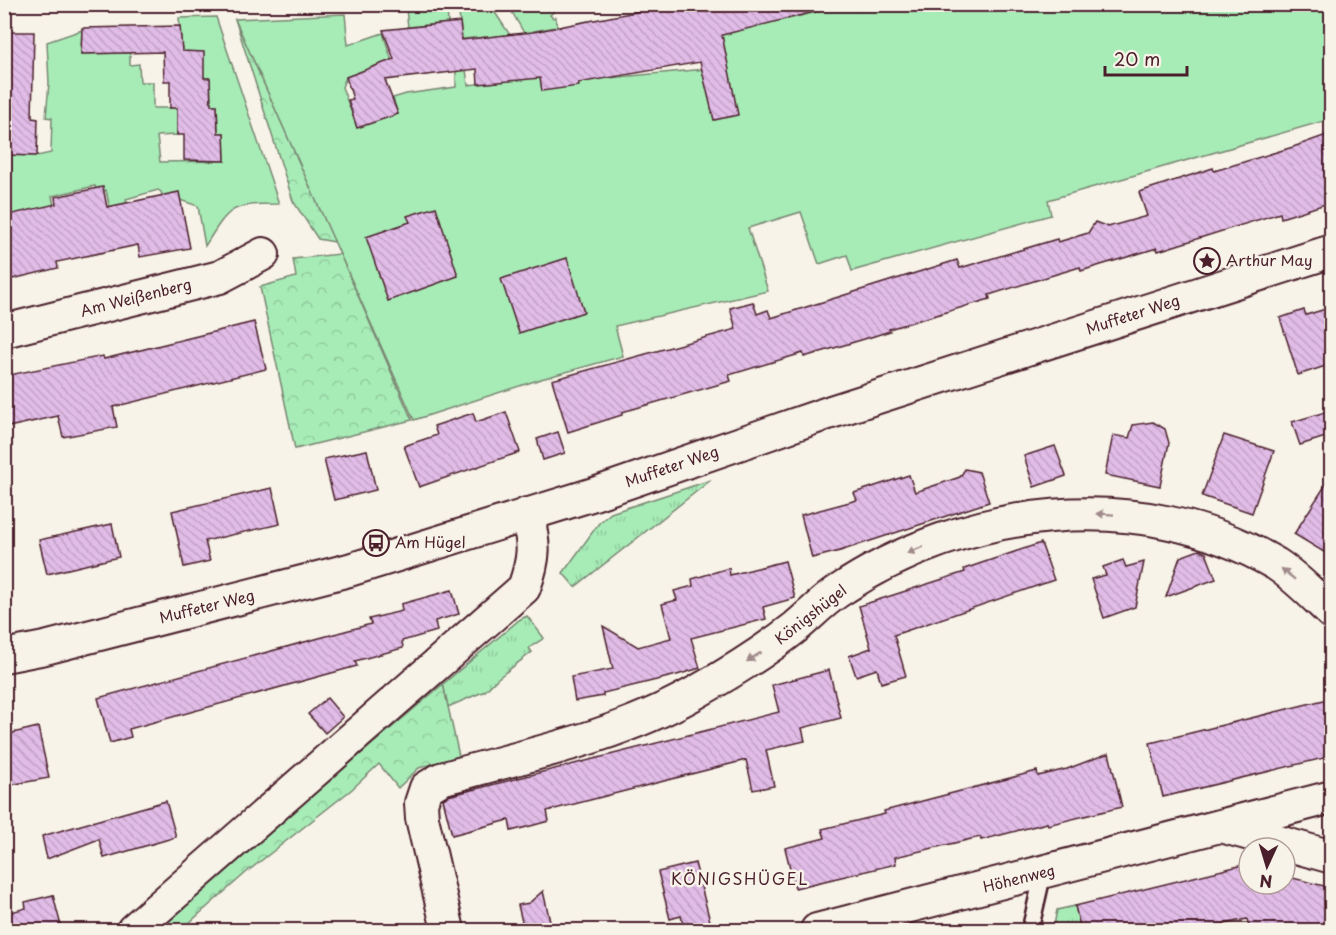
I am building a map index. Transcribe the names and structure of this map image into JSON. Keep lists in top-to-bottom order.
{
  "streets": {
    "street": [
      "Am Weißenberg",
      "Muffeter Weg",
      "Königshügel",
      "Höhenweg"
    ]
  },
  "one_way": ["Königshügel"],
  "districts": ["KÖNIGSHÜGEL"],
  "places": {
    "place": ["Arthur May"],
    "bus stop": ["Am Hügel"]
  },
  "scale_bar": "20 m",
  "north": "bottom"
}
